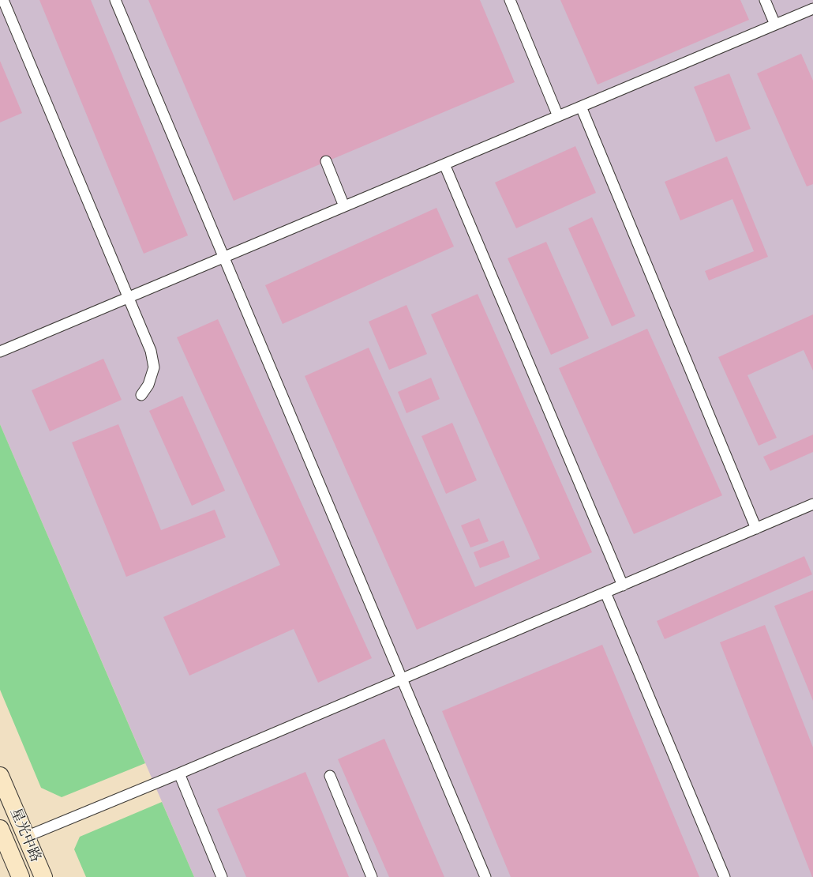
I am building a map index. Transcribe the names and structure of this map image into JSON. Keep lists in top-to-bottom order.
{
  "streets": {
    "main road": ["星光中路"]
  }
}
